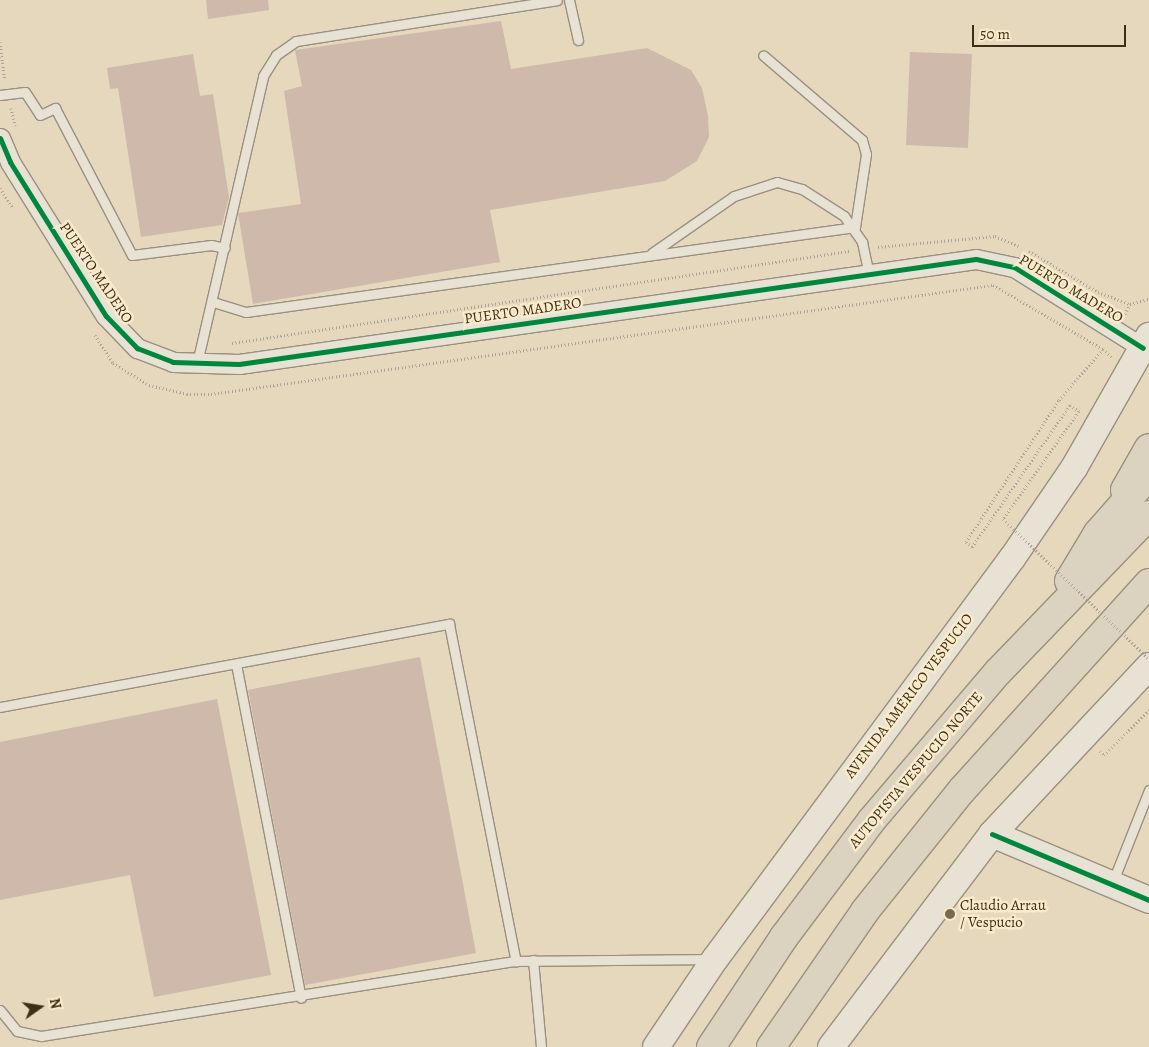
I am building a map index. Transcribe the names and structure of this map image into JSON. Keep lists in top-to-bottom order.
{
  "streets": {
    "highway": ["AUTOPISTA VESPUCIO NORTE"],
    "main road": ["AVENIDA AMÉRICO VESPUCIO"],
    "street": ["PUERTO MADERO"]
  },
  "crossings": [
    ["PUERTO MADERO", "AVENIDA AMÉRICO VESPUCIO"]
  ],
  "places": ["Claudio Arrau / Vespucio"],
  "scale_bar": "50 m",
  "north": "right"
}
